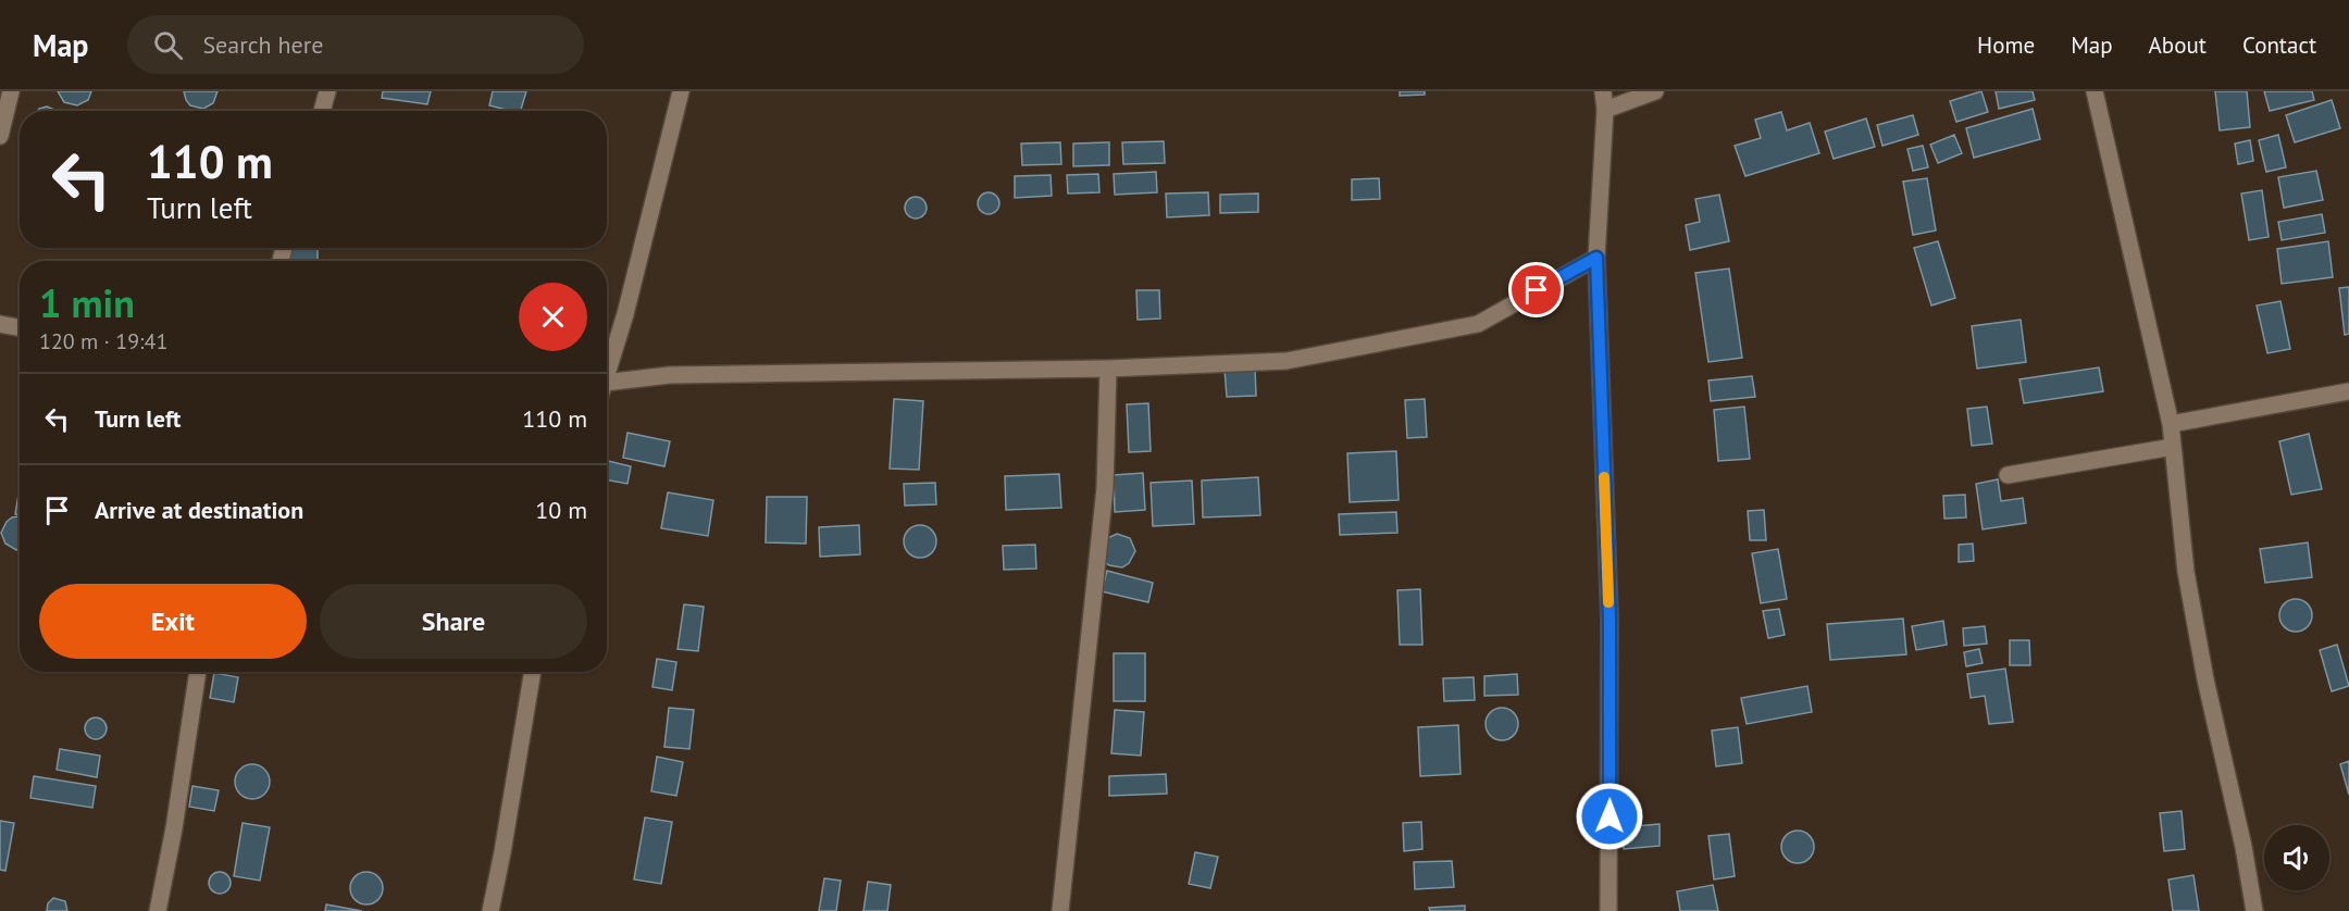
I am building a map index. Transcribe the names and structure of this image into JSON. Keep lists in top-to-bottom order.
{
  "page": {
    "header": "Map",
    "search": "Search here",
    "nav": [
      "Home",
      "Map",
      "About",
      "Contact"
    ],
    "turn": ["110 m", "Turn left"],
    "heading": ["1 min", "120 m · 19:41"],
    "list": [
      {
        "name": "Turn left",
        "value": "110 m"
      },
      {
        "name": "Arrive at destination",
        "value": "10 m"
      }
    ],
    "buttons": ["Exit", "Share"]
  }
}
